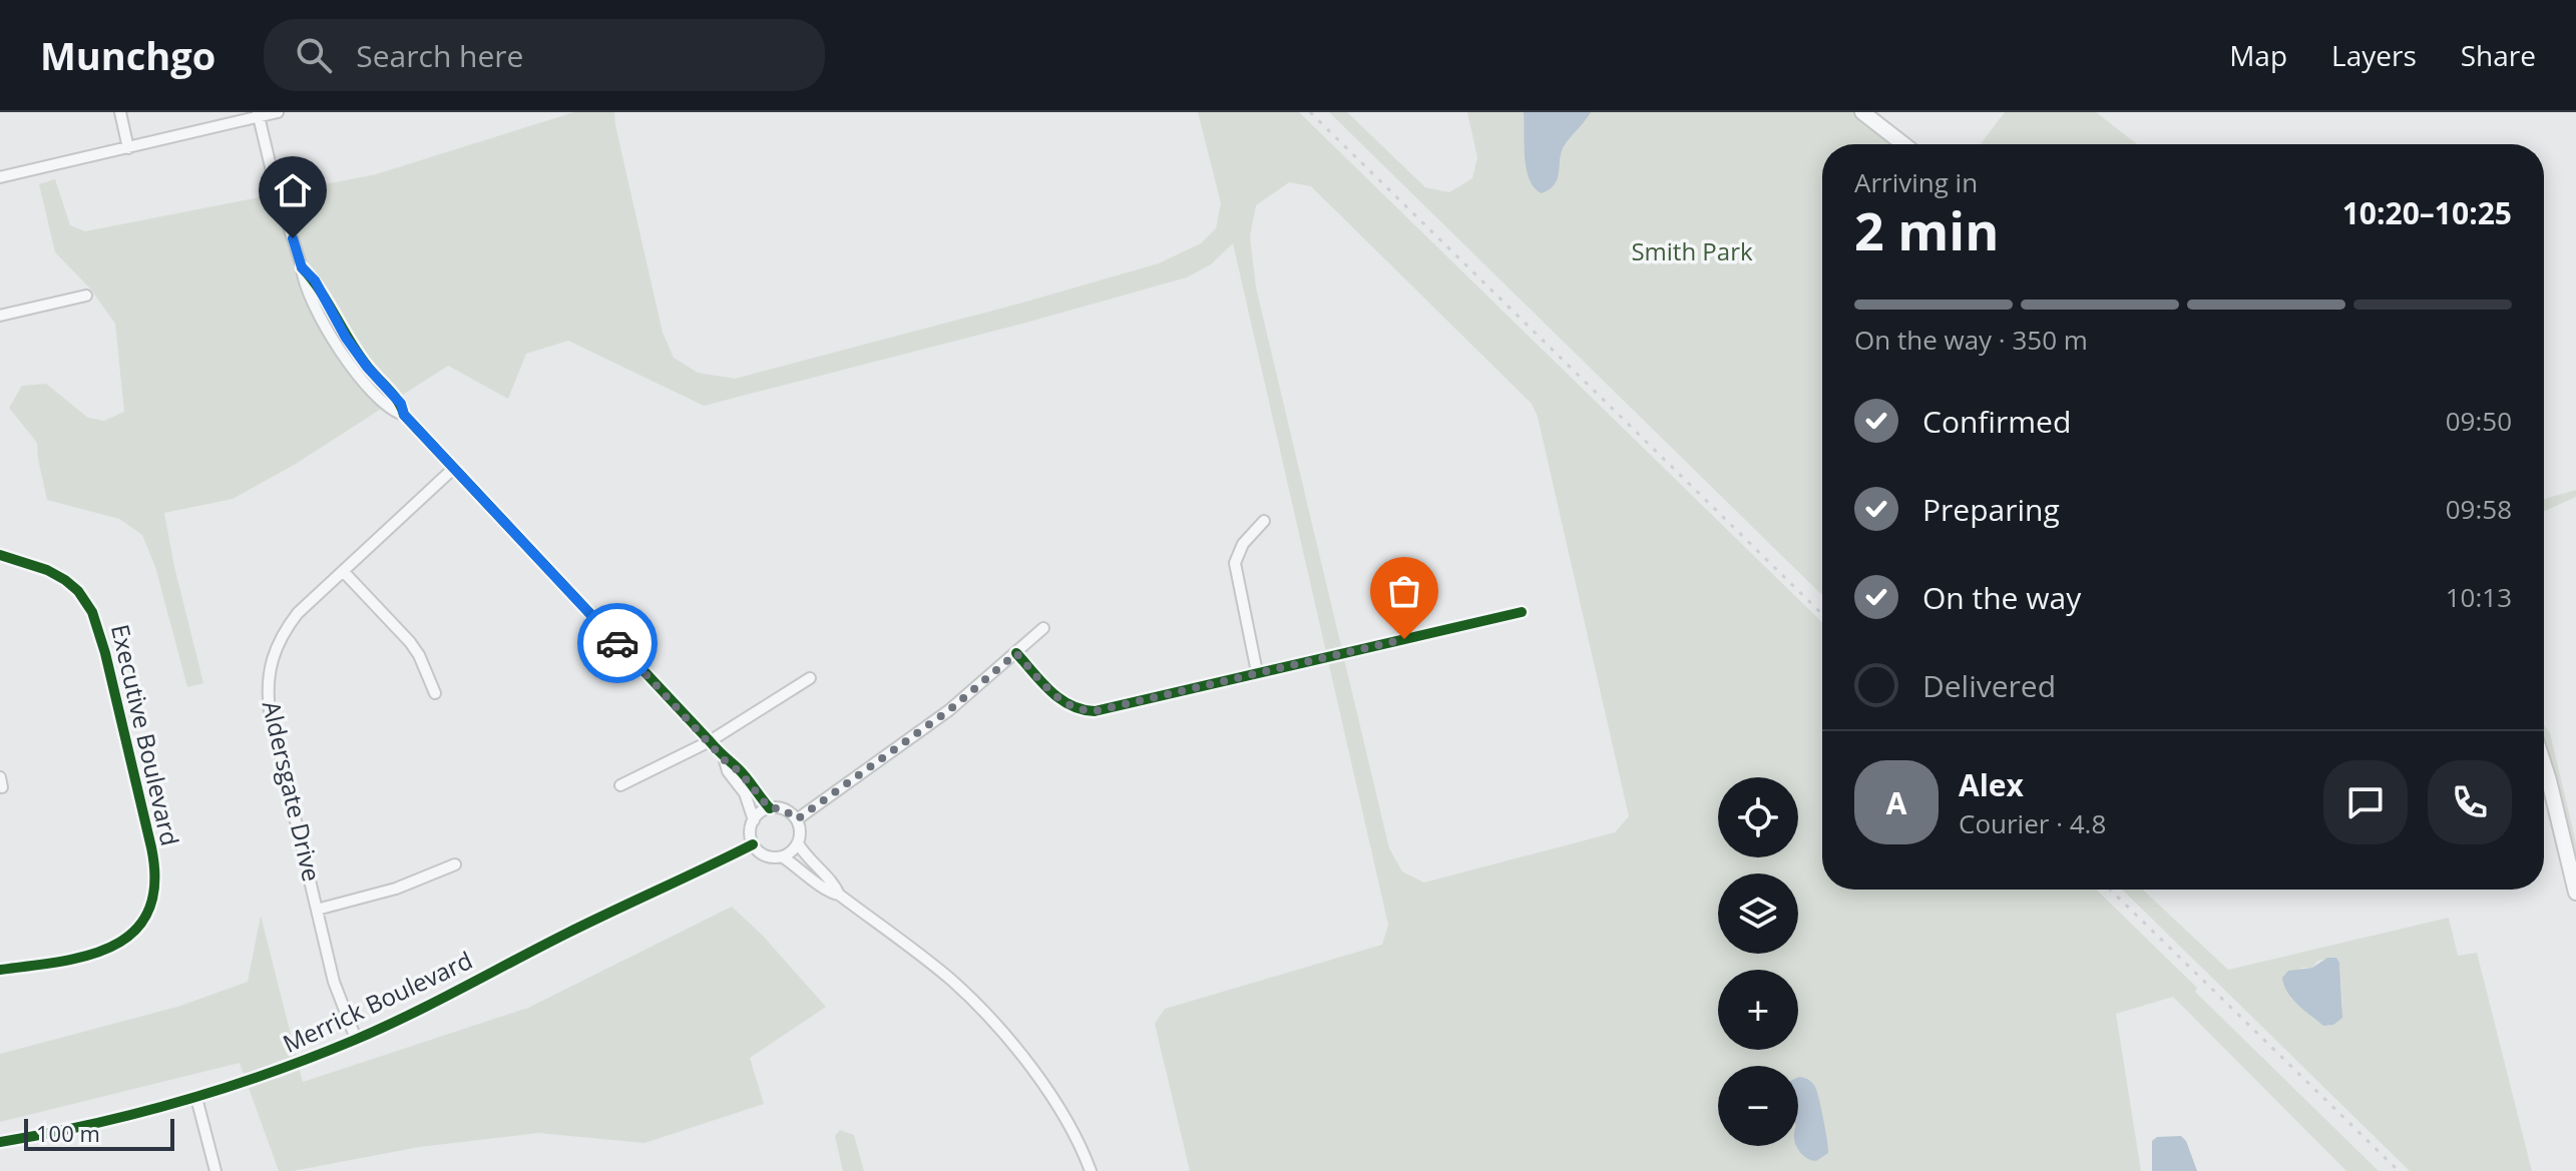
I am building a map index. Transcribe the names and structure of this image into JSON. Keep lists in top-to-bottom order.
{
  "streets": {
    "street": ["Executive Boulevard", "Aldersgate Drive", "Merrick Boulevard"]
  },
  "crossings": [
    ["Aldersgate Drive", "Merrick Boulevard"]
  ],
  "parks": ["Smith Park"],
  "scale_bar": "100 m",
  "page": {
    "header": "Munchgo",
    "search": "Search here",
    "nav": ["Map", "Layers", "Share"],
    "heading": ["2 min", "Arriving in", "10:20–10:25"],
    "panel": ["Alex", "Courier · 4.8"],
    "bar": "On the way · 350 m",
    "list": [
      ["Confirmed", "09:50"],
      ["Preparing", "09:58"],
      ["On the way", "10:13"],
      "Delivered"
    ],
    "round": "A",
    "map_buttons": ["+", "−"],
    "scale": "100 m"
  }
}
